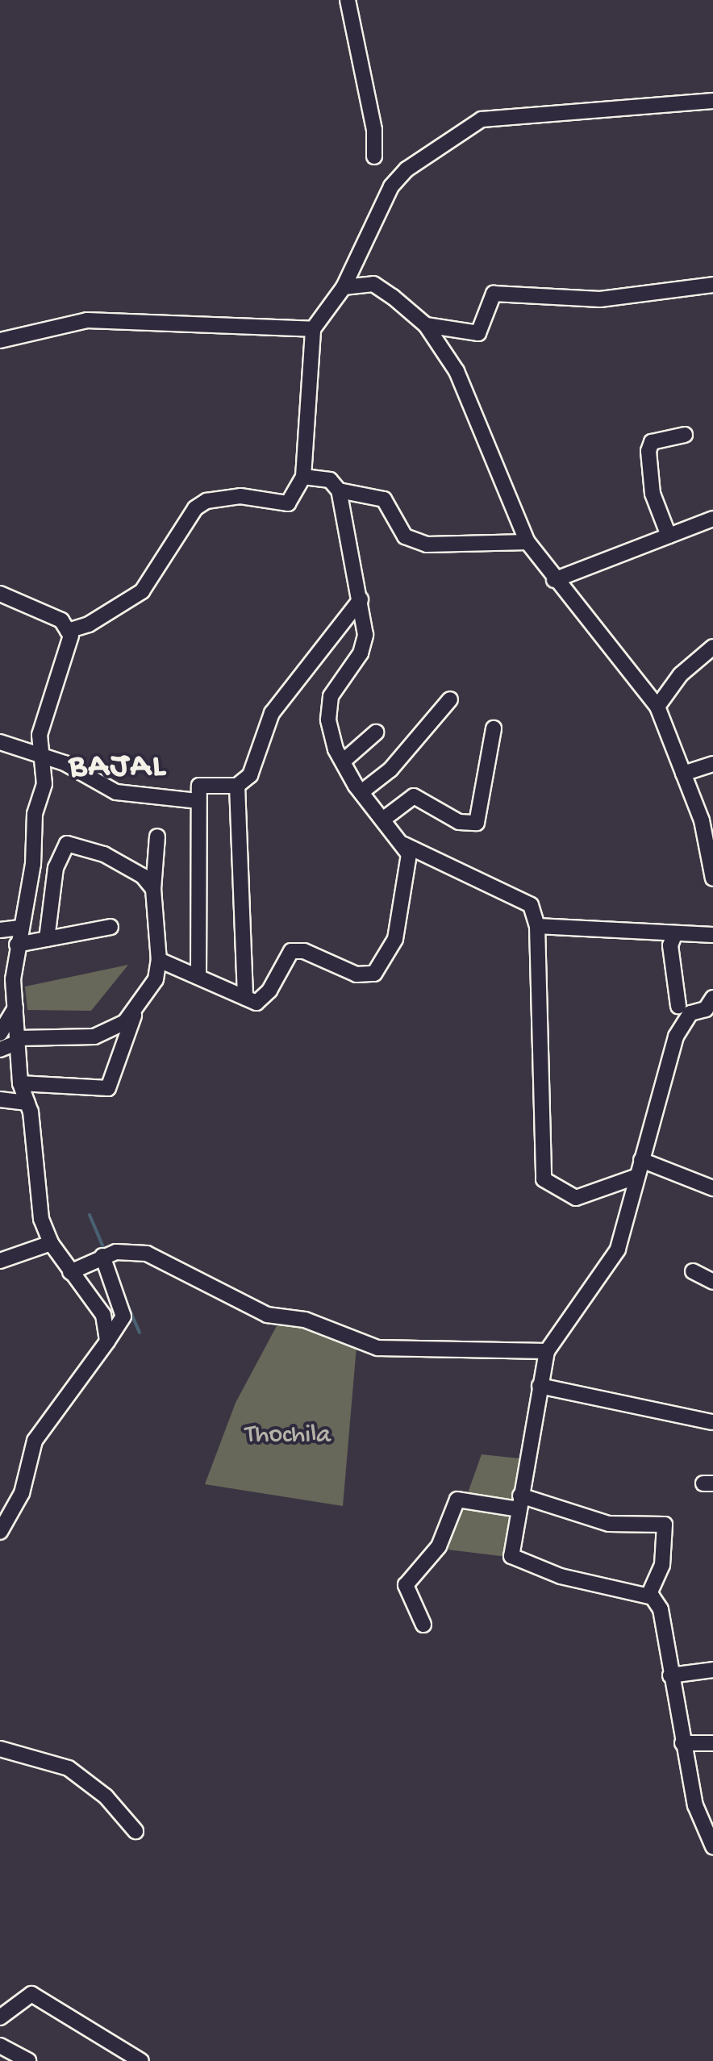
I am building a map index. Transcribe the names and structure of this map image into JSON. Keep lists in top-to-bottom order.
{
  "districts": ["BAJAL"],
  "parks": ["Thochila"]
}
